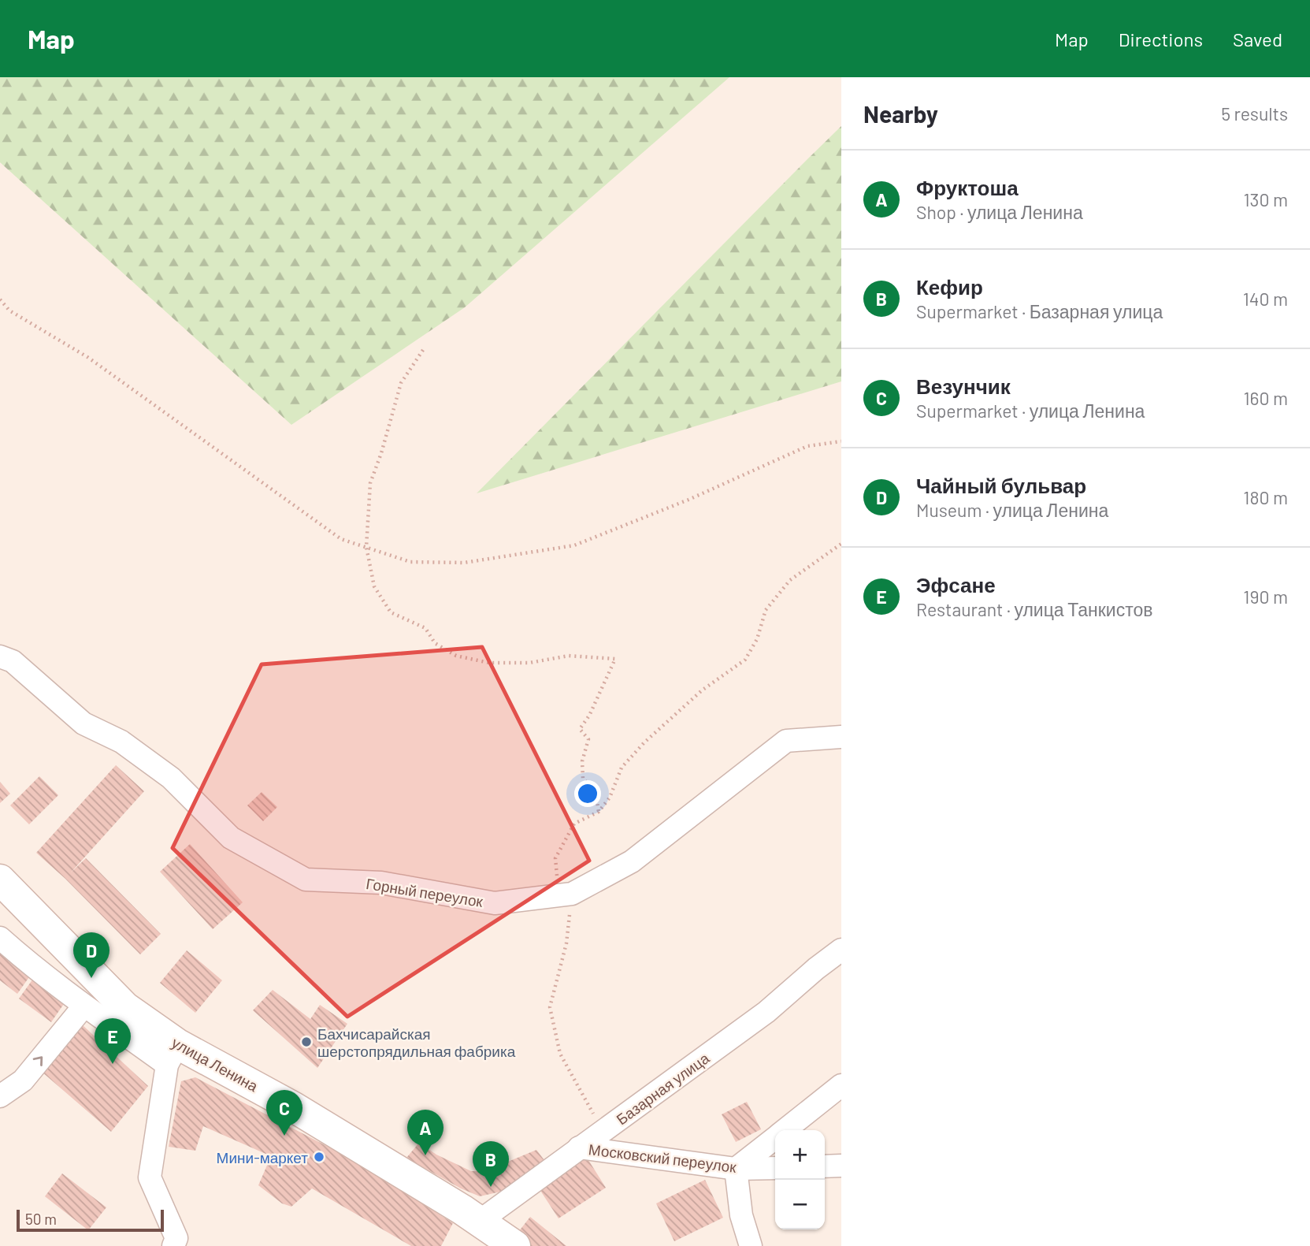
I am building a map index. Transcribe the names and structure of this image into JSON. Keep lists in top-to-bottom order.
{
  "streets": {
    "main road": ["улица Ленина"],
    "street": ["Горный переулок", "Базарная улица", "Московский переулок"]
  },
  "crossings": [
    ["улица Ленина", "Базарная улица"],
    ["Базарная улица", "Московский переулок"]
  ],
  "places": ["Бахчисарайская шерстопрядильная фабрика", "Мини-маркет"],
  "scale_bar": "50 m",
  "page": {
    "header": "Map",
    "nav": ["Map", "Directions", "Saved"],
    "heading": ["Nearby", "5 results"],
    "list": [
      {
        "mark": "A",
        "name": "Фруктоша",
        "note": "Shop · улица Ленина",
        "value": "130 m"
      },
      {
        "mark": "B",
        "name": "Кефир",
        "note": "Supermarket · Базарная улица",
        "value": "140 m"
      },
      {
        "mark": "C",
        "name": "Везунчик",
        "note": "Supermarket · улица Ленина",
        "value": "160 m"
      },
      {
        "mark": "D",
        "name": "Чайный бульвар",
        "note": "Museum · улица Ленина",
        "value": "180 m"
      },
      {
        "mark": "E",
        "name": "Эфсане",
        "note": "Restaurant · улица Танкистов",
        "value": "190 m"
      }
    ],
    "pins": [
      "D",
      "E",
      "C",
      "A",
      "B"
    ],
    "map_buttons": ["+", "−"],
    "scale": "50 m"
  }
}
